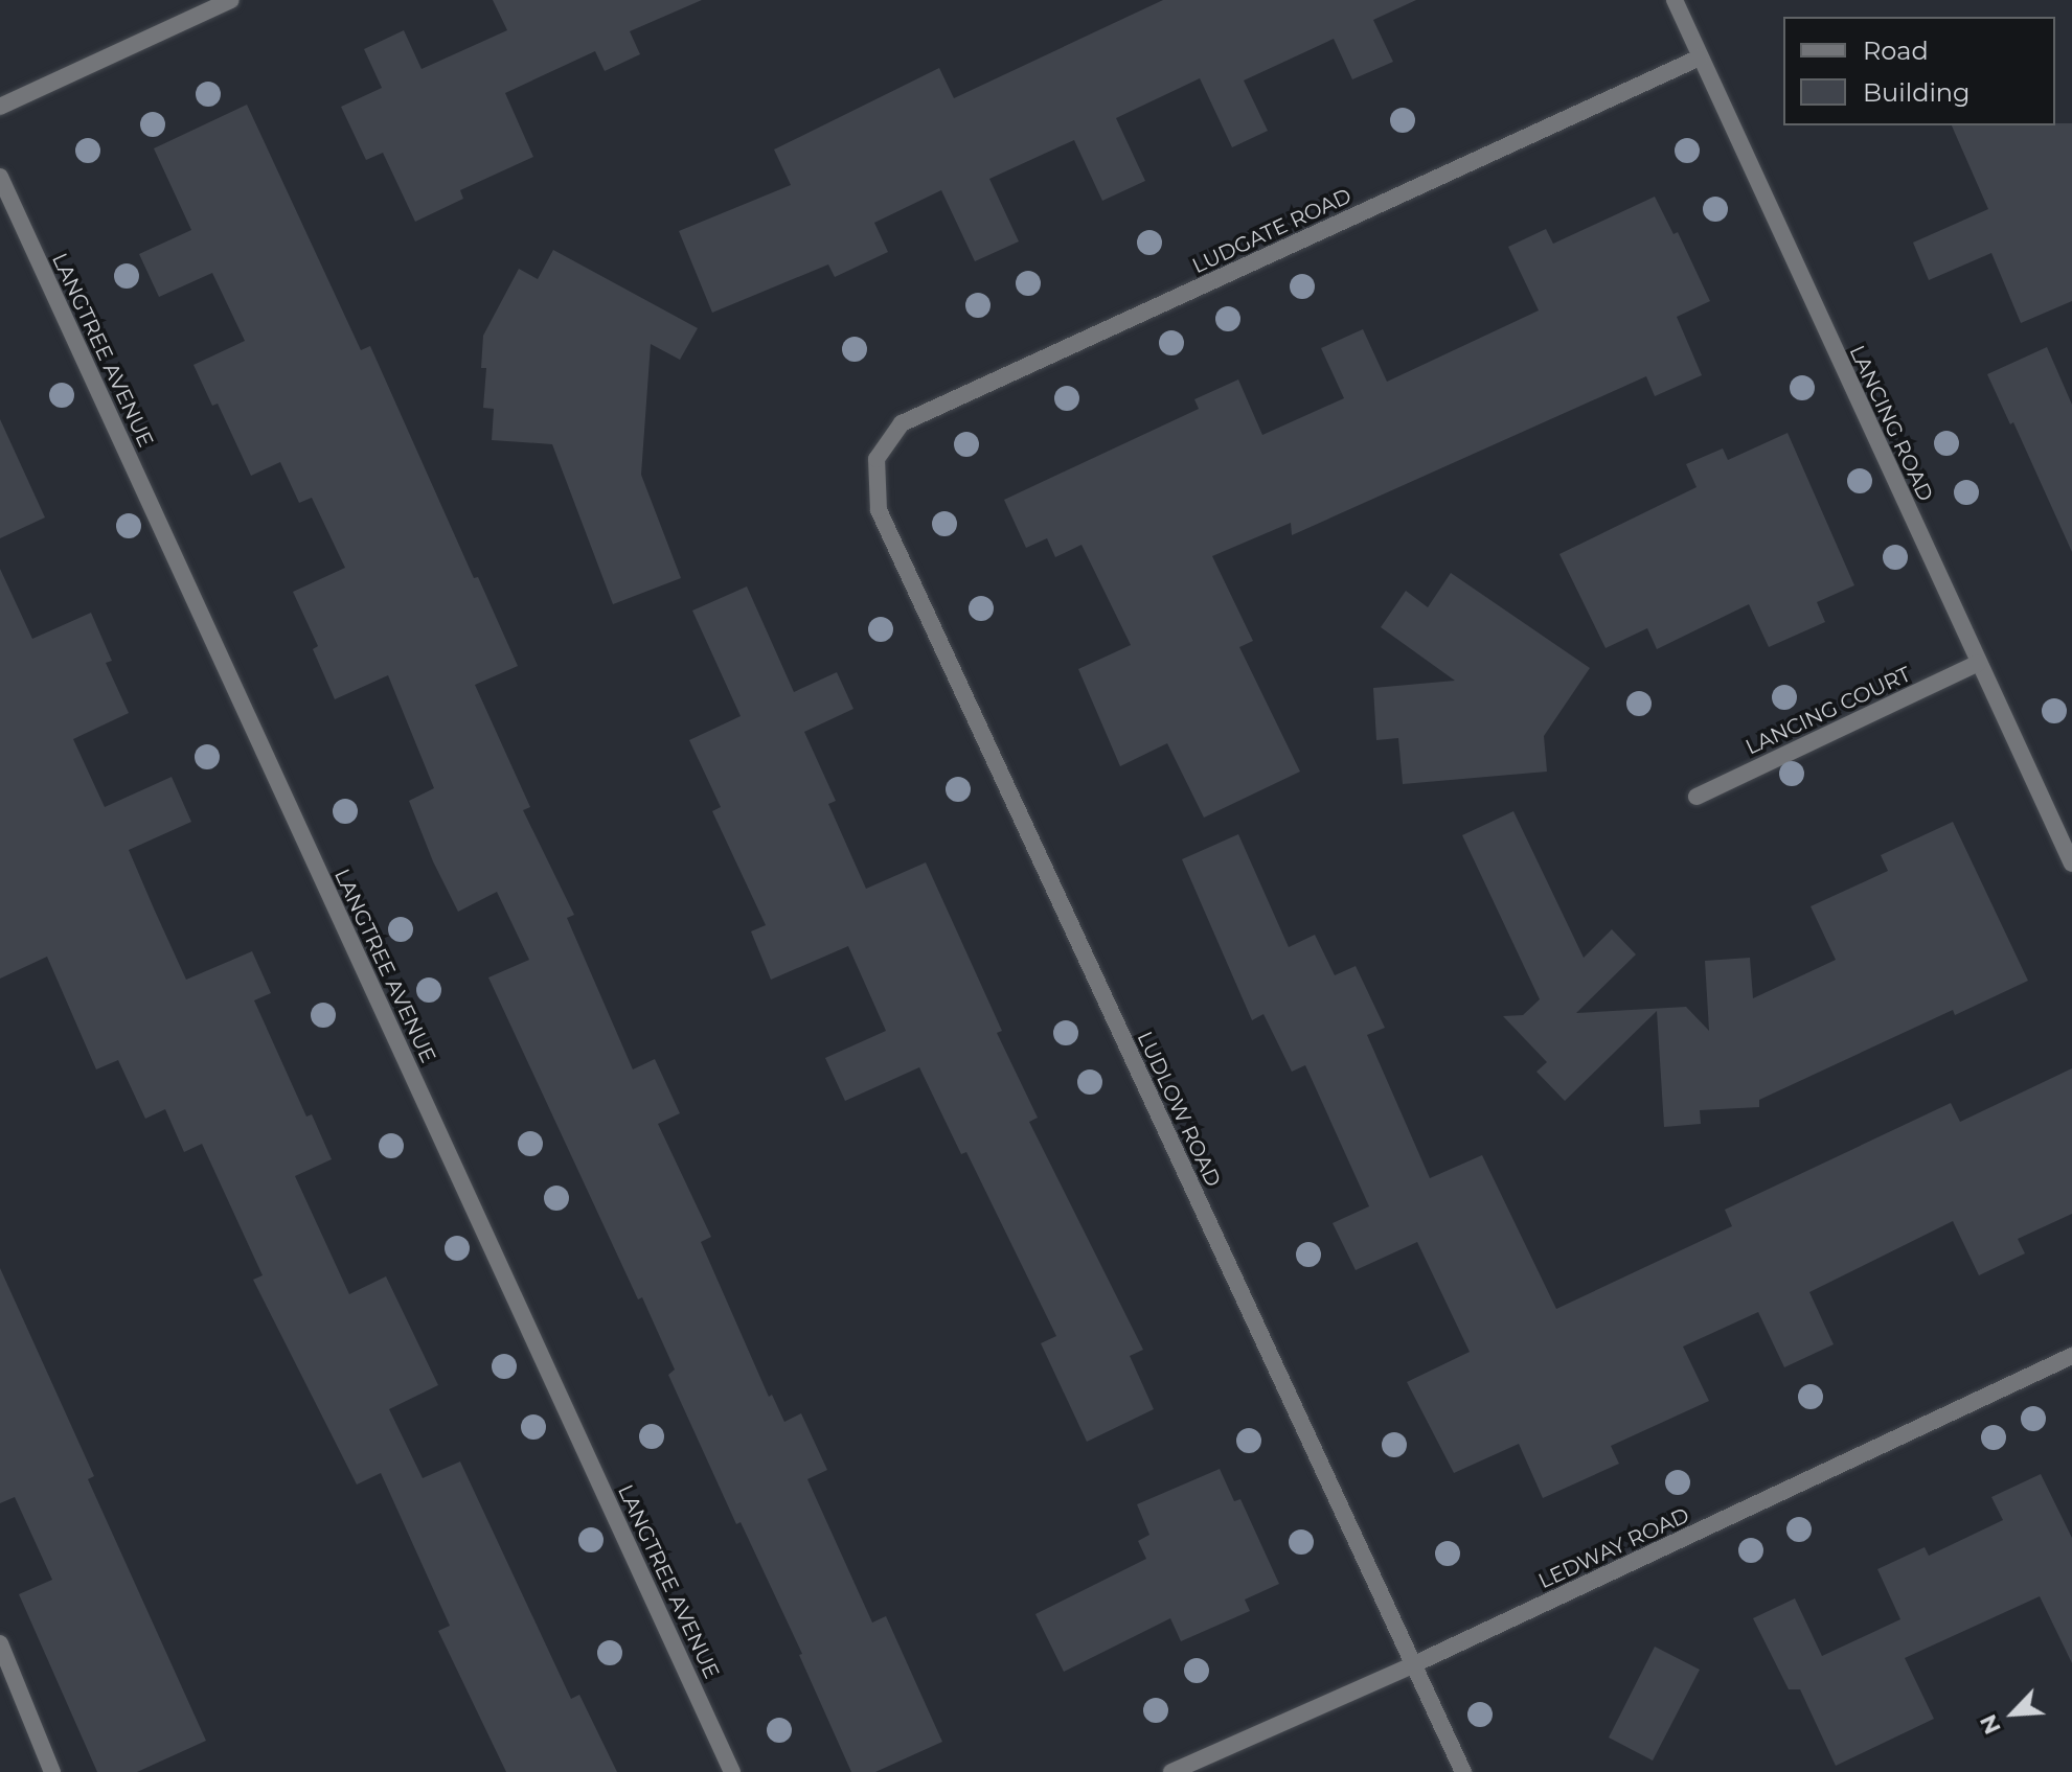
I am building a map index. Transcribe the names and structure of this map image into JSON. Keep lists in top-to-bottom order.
{
  "streets": {
    "street": [
      "LUDGATE ROAD",
      "LANGTREE AVENUE",
      "LANCING ROAD",
      "LANCING COURT",
      "LUDLOW ROAD",
      "LEDWAY ROAD"
    ]
  },
  "crossings": [
    ["LUDGATE ROAD", "LANCING ROAD"],
    ["LUDGATE ROAD", "LUDLOW ROAD"],
    ["LANCING ROAD", "LANCING COURT"],
    ["LUDLOW ROAD", "LEDWAY ROAD"]
  ],
  "legend": ["Road", "Building"],
  "north": "bottom left"
}
